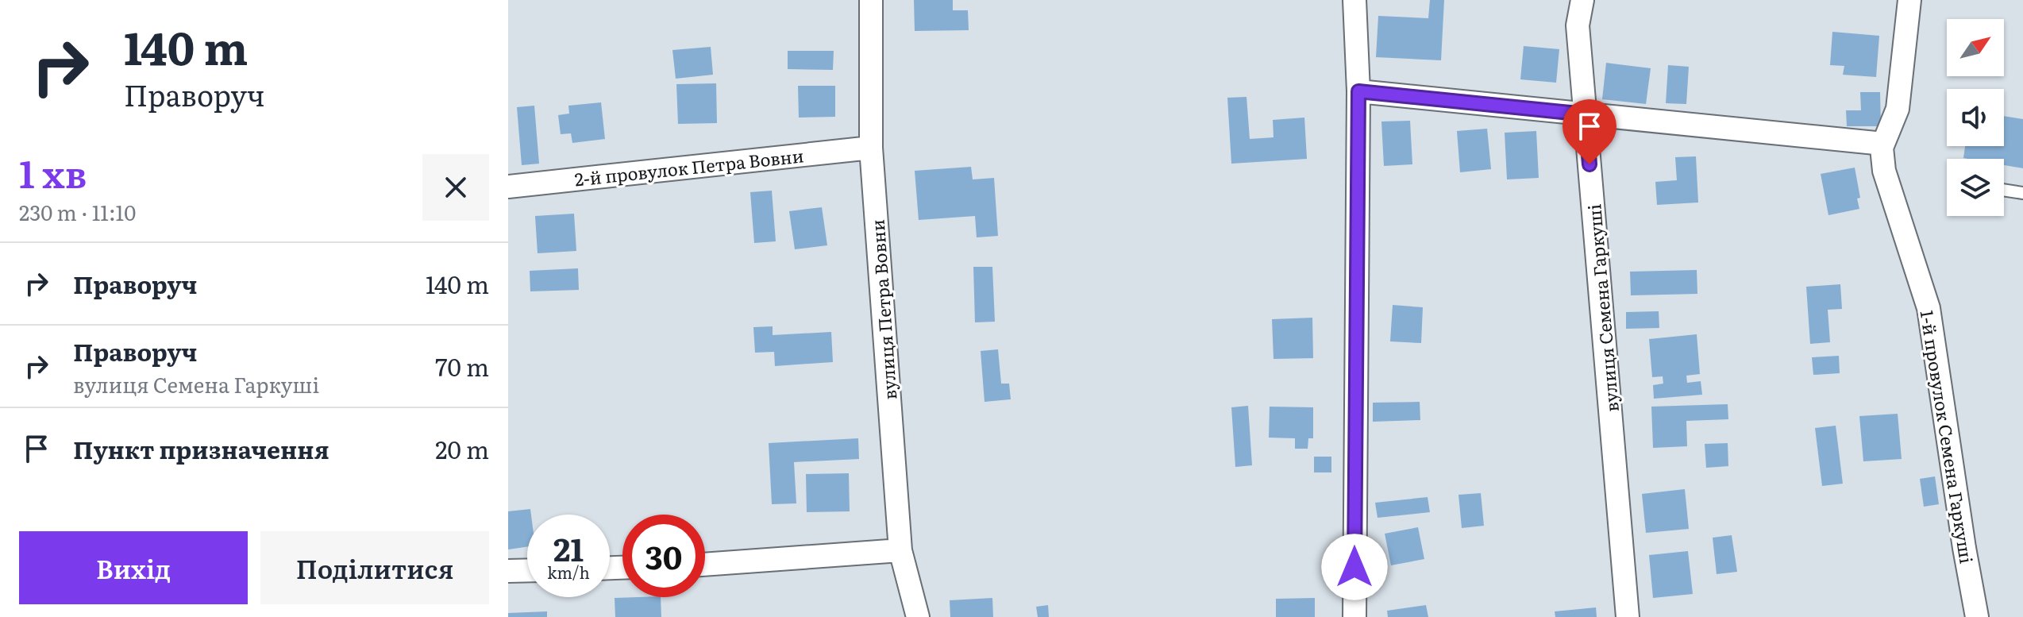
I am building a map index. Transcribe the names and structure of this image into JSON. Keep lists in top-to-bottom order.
{
  "streets": {
    "street": [
      "2-й провулок Петра Вовни",
      "вулиця Семена Гаркуші",
      "вулиця Петра Вовни",
      "1-й провулок Семена Гаркуші"
    ]
  },
  "crossings": [
    ["2-й провулок Петра Вовни", "вулиця Петра Вовни"]
  ],
  "north": "top right",
  "page": {
    "turn": ["140 m", "Праворуч"],
    "heading": ["1 хв", "230 m · 11:10"],
    "list": [
      {
        "name": "Праворуч",
        "value": "140 m"
      },
      {
        "name": "Праворуч",
        "note": "вулиця Семена Гаркуші",
        "value": "70 m"
      },
      {
        "name": "Пункт призначення",
        "value": "20 m"
      }
    ],
    "speed": "21 km/h",
    "limit": "30",
    "buttons": ["Вихід", "Поділитися"]
  }
}
